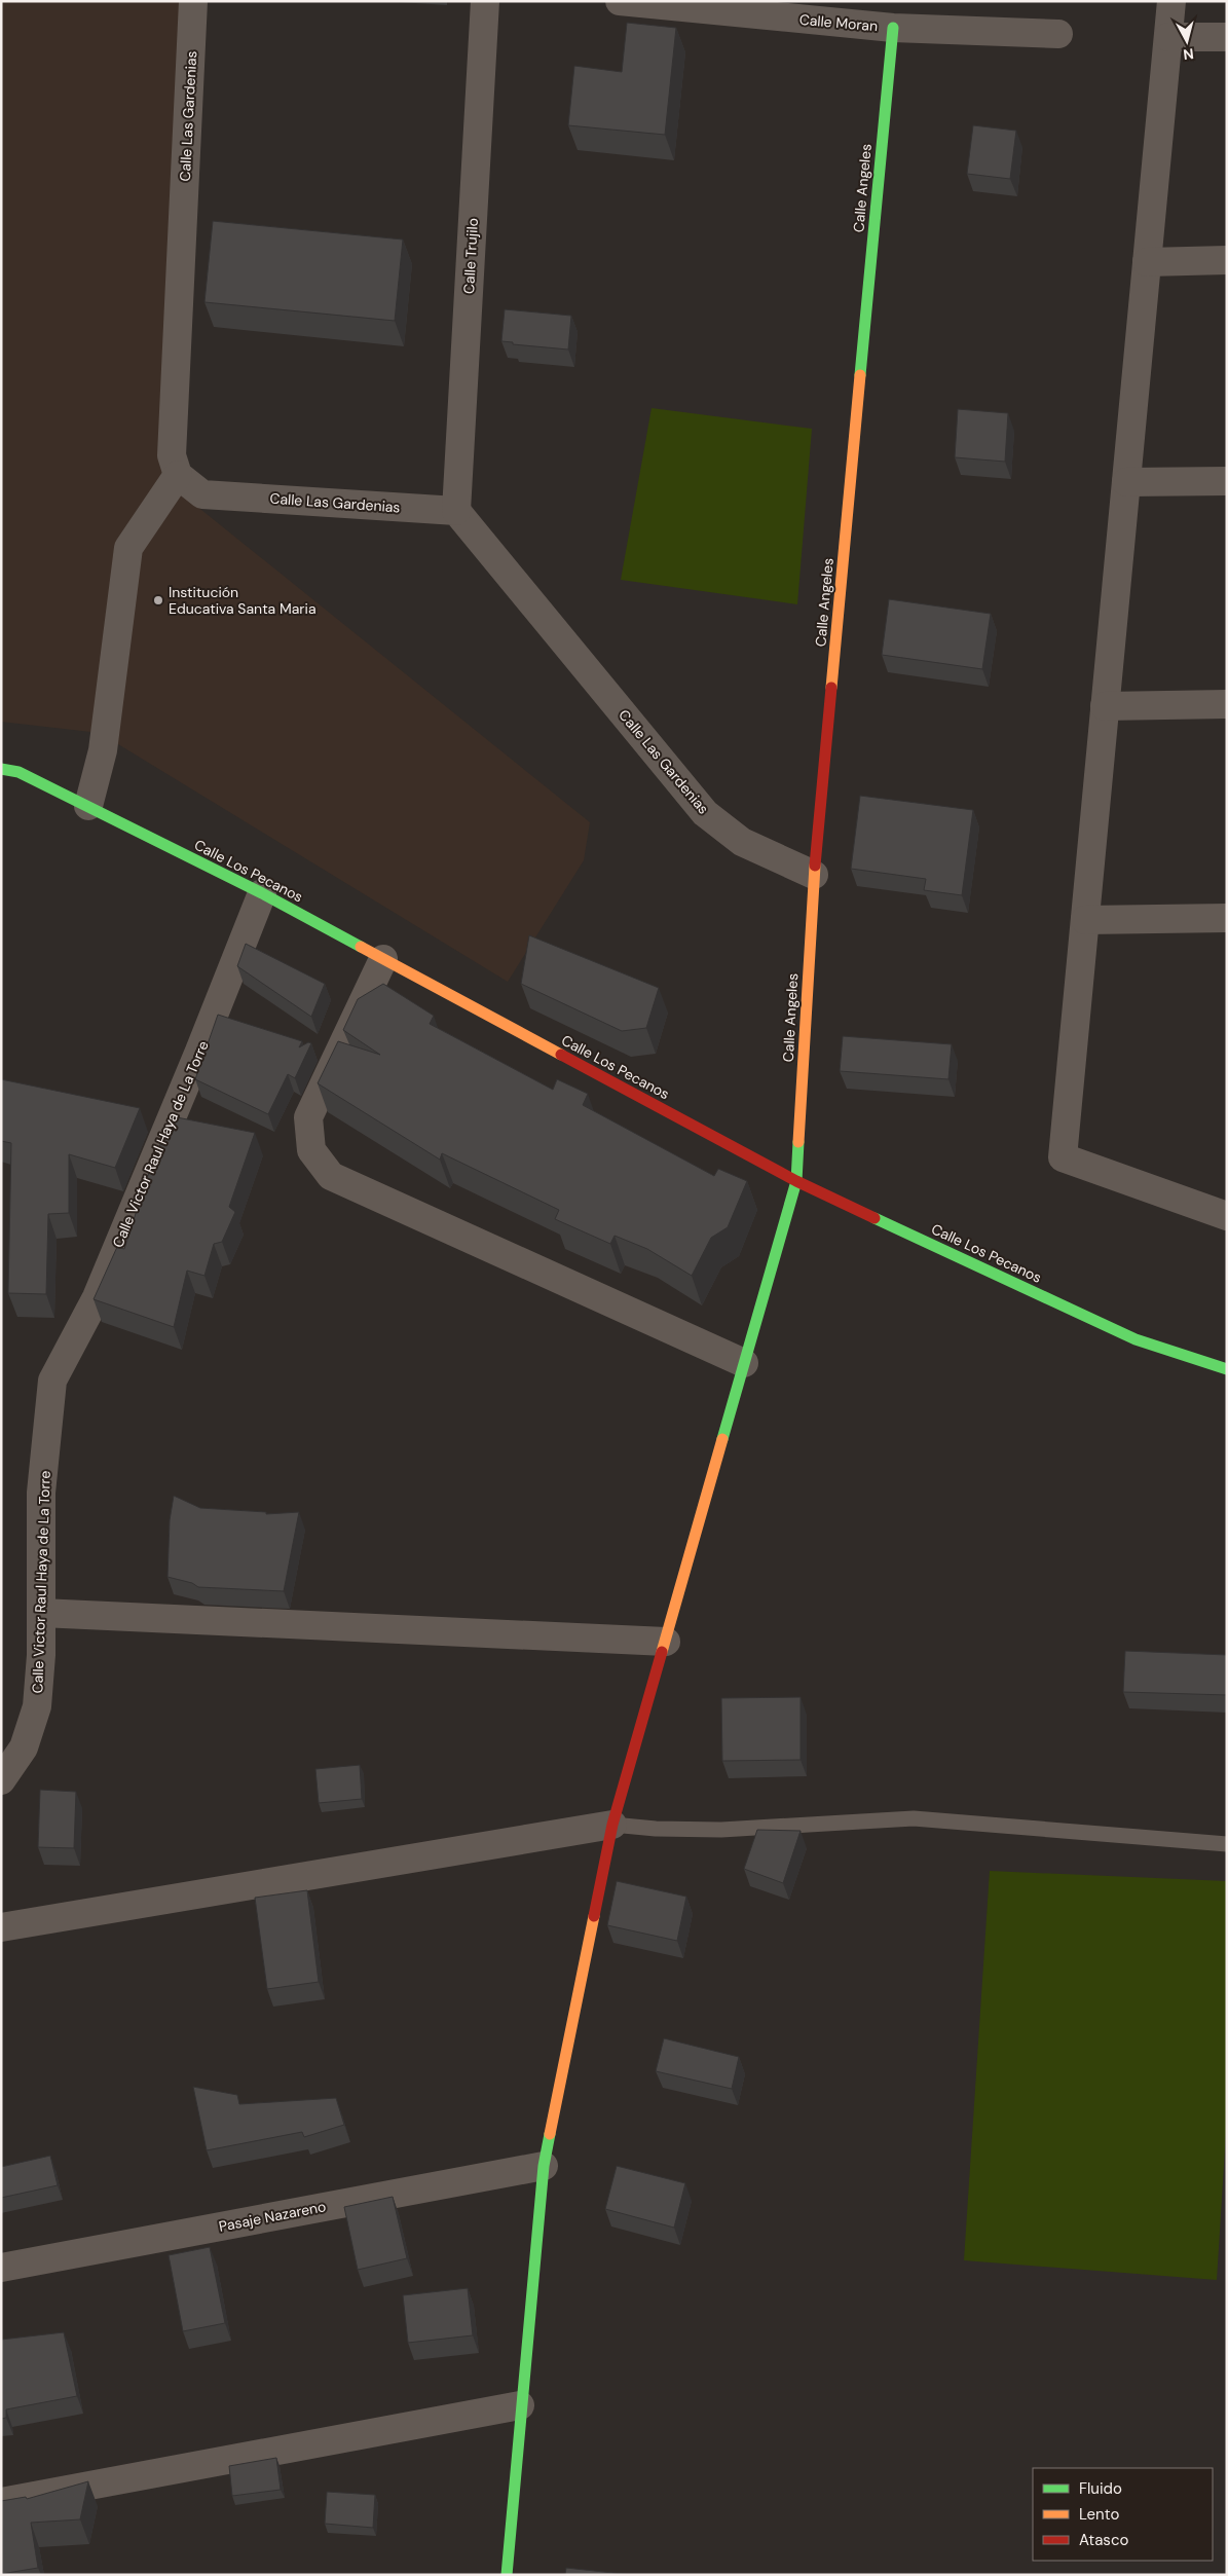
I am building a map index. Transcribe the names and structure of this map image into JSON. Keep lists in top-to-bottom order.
{
  "streets": {
    "street": [
      "Calle Moran",
      "Calle Las Gardenias",
      "Calle Angeles",
      "Calle Trujilo",
      "Calle Los Pecanos",
      "Calle Victor Raul Haya de La Torre",
      "Pasaje Nazareno"
    ]
  },
  "crossings": [
    ["Calle Moran", "Calle Angeles"],
    ["Calle Las Gardenias", "Calle Angeles"],
    ["Calle Las Gardenias", "Calle Trujilo"],
    ["Calle Angeles", "Calle Los Pecanos"],
    ["Calle Angeles", "Pasaje Nazareno"],
    ["Calle Los Pecanos", "Calle Victor Raul Haya de La Torre"]
  ],
  "places": ["Institución Educativa Santa Maria"],
  "legend": ["Fluido", "Lento", "Atasco"],
  "north": "bottom"
}
